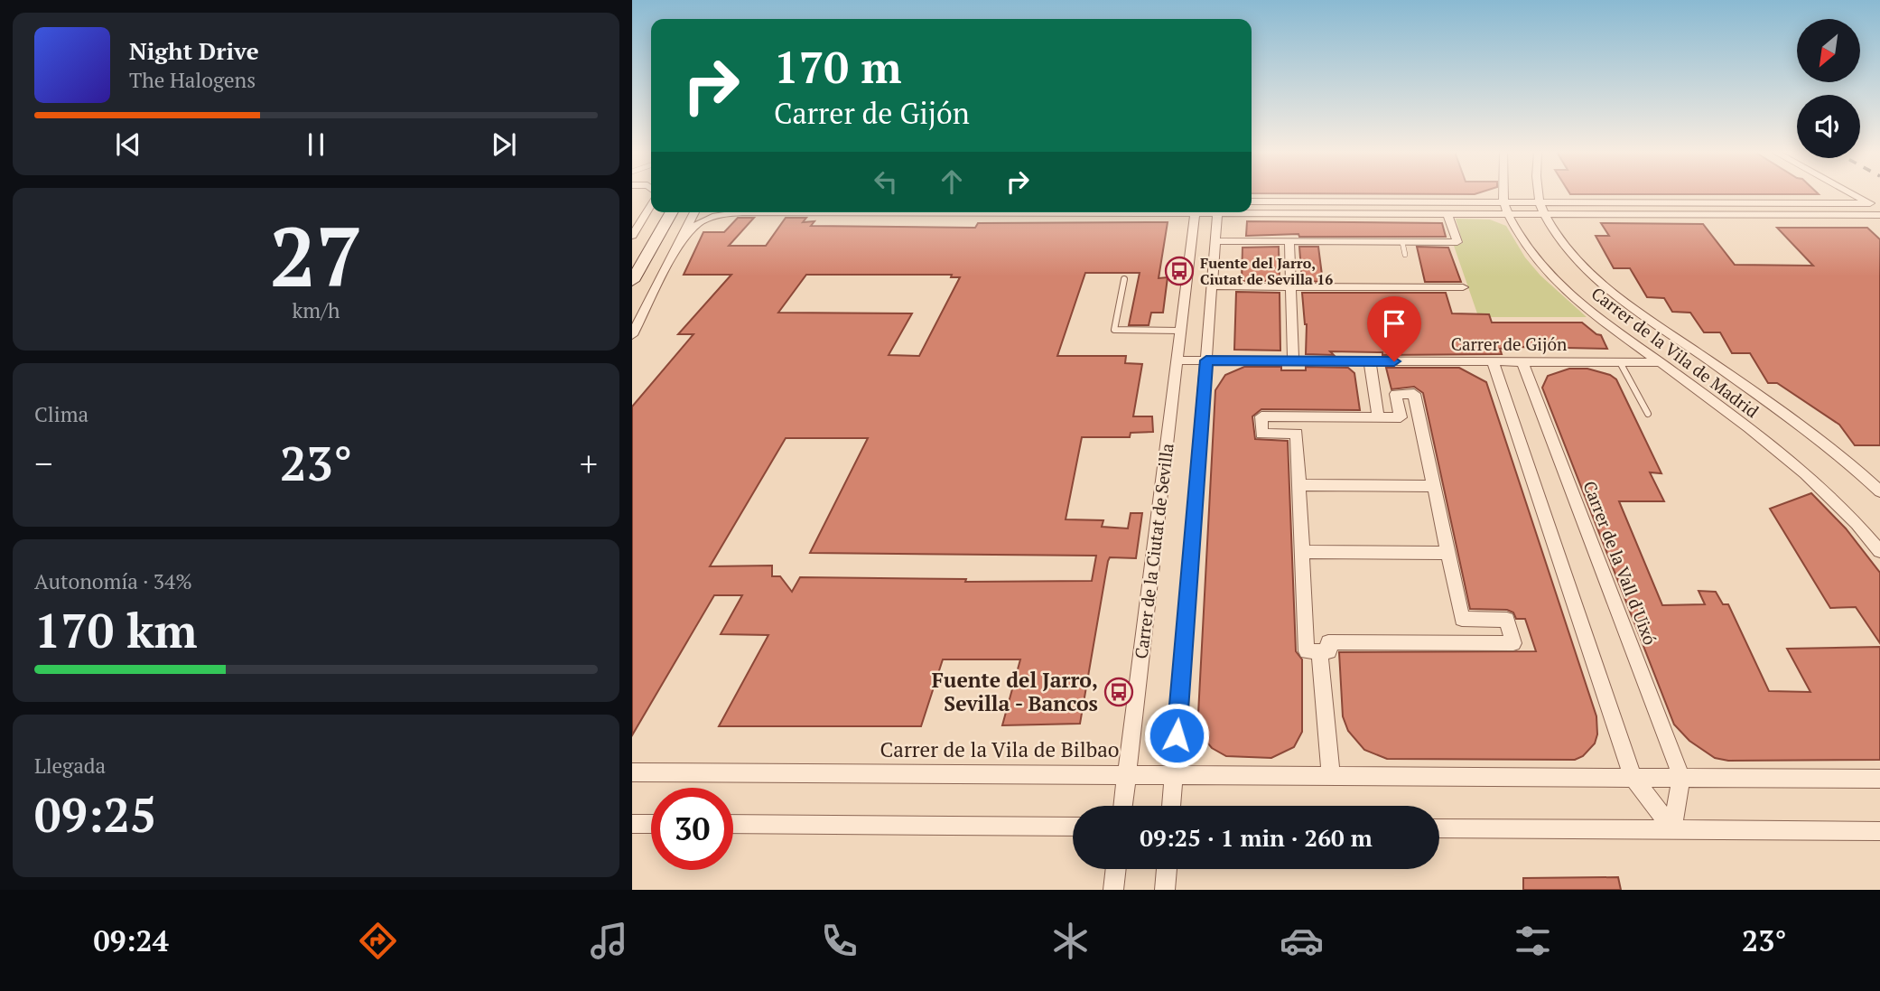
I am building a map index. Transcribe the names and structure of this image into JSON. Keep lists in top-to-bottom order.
{
  "streets": {
    "street": [
      "Carrer de Gijón",
      "Carrer de la Vila de Madrid",
      "Carrer de la Ciutat de Sevilla",
      "Carrer de la Vall d'Uixó",
      "Carrer de la Vila de Bilbao"
    ]
  },
  "crossings": [
    ["Carrer de Gijón", "Carrer de la Vila de Madrid"],
    ["Carrer de Gijón", "Carrer de la Ciutat de Sevilla"],
    ["Carrer de Gijón", "Carrer de la Vall d'Uixó"],
    ["Carrer de la Ciutat de Sevilla", "Carrer de la Vila de Bilbao"],
    ["Carrer de la Vall d'Uixó", "Carrer de la Vila de Bilbao"]
  ],
  "places": {
    "bus stop": ["Fuente del Jarro, Ciutat de Sevilla 16", "Fuente del Jarro, Sevilla - Bancos"]
  },
  "north": "bottom left",
  "page": {
    "turn": ["170 m", "Carrer de Gijón"],
    "song": ["Night Drive", "The Halogens"],
    "tile": [
      ["27", "km/h"],
      "Clima",
      ["Autonomía · 34%", "170 km"],
      ["Llegada", "09:25"]
    ],
    "heat": ["−", "23°", "+"],
    "limit": "30",
    "trip": "09:25 · 1 min · 260 m",
    "tabs": ["09:24", "23°"]
  }
}
